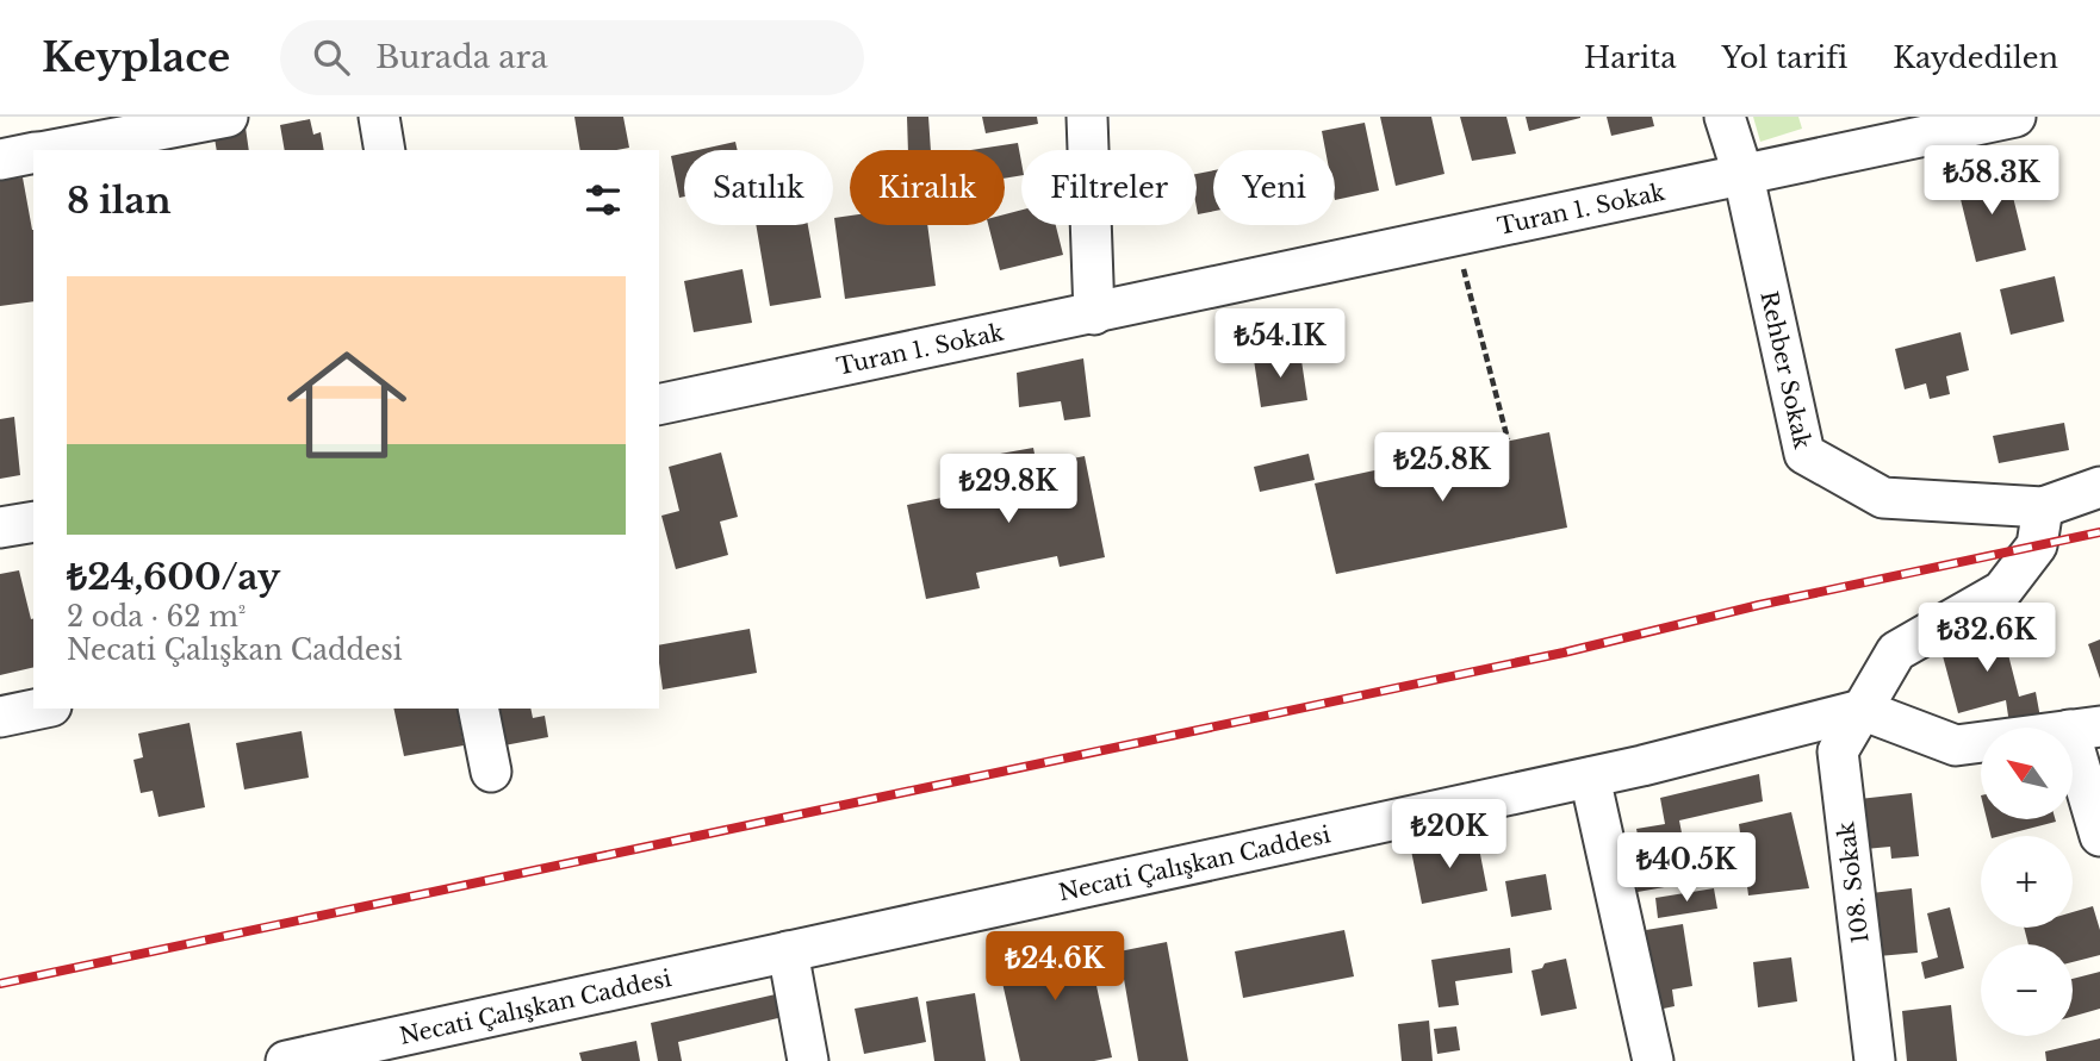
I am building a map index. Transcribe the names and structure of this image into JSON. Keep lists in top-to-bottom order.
{
  "streets": {
    "street": [
      "Turan 1. Sokak",
      "Rehber Sokak",
      "Necati Çalışkan Caddesi",
      "108. Sokak"
    ]
  },
  "crossings": [
    ["Turan 1. Sokak", "Rehber Sokak"],
    ["Rehber Sokak", "108. Sokak"],
    ["Necati Çalışkan Caddesi", "108. Sokak"]
  ],
  "north": "top left",
  "page": {
    "header": "Keyplace",
    "search": "Burada ara",
    "nav": ["Harita", "Yol tarifi", "Kaydedilen"],
    "price": [
      "₺58.3K",
      "₺54.1K",
      "₺25.8K",
      "₺29.8K",
      "₺32.6K",
      "₺20K",
      "₺40.5K",
      "₺24.6K"
    ],
    "chip": [
      "Satılık",
      "Kiralık",
      "Filtreler",
      "Yeni"
    ],
    "heading": "8 ilan",
    "list": [
      {
        "name": "₺24,600/ay",
        "note": "2 oda · 62 m² · Necati Çalışkan Caddesi"
      }
    ],
    "map_buttons": ["+", "−"]
  }
}
